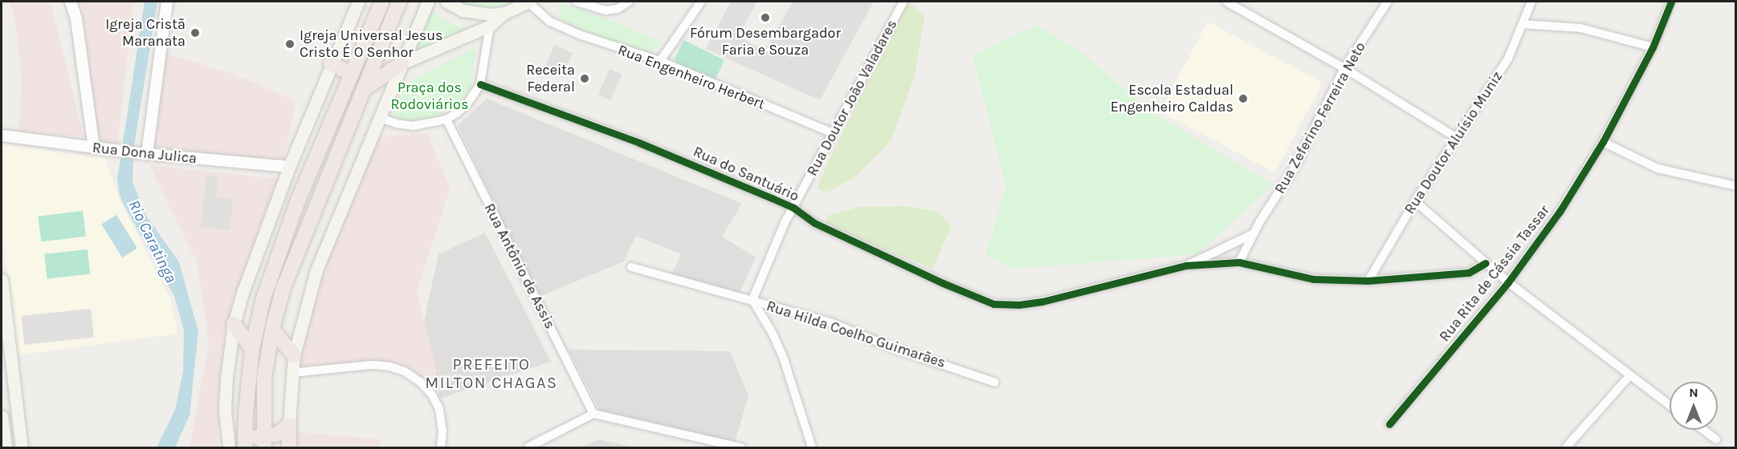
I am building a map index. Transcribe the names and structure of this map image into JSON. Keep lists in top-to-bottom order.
{
  "streets": {
    "street": [
      "Rua Engenheiro Herbert",
      "Rua Doutor João Valadares",
      "Rua Zeferino Ferreira Neto",
      "Rua Doutor Aluísio Muniz",
      "Rua Dona Julica",
      "Rua do Santuário",
      "Rua Antônio de Assis",
      "Rua Rita de Cássia Tassar",
      "Rua Hilda Coelho Guimarães"
    ]
  },
  "crossings": [
    ["Rua Engenheiro Herbert", "Rua Doutor João Valadares"],
    ["Rua Doutor João Valadares", "Rua do Santuário"],
    ["Rua Doutor João Valadares", "Rua Hilda Coelho Guimarães"]
  ],
  "districts": ["PREFEITO MILTON CHAGAS"],
  "water": ["Rio Caratinga"],
  "parks": ["Praça dos Rodoviários"],
  "places": [
    "Fórum Desembargador Faria e Souza",
    "Igreja Cristã Maranata",
    "Igreja Universal Jesus Cristo É O Senhor",
    "Receita Federal",
    "Escola Estadual Engenheiro Caldas"
  ],
  "north": "top"
}
